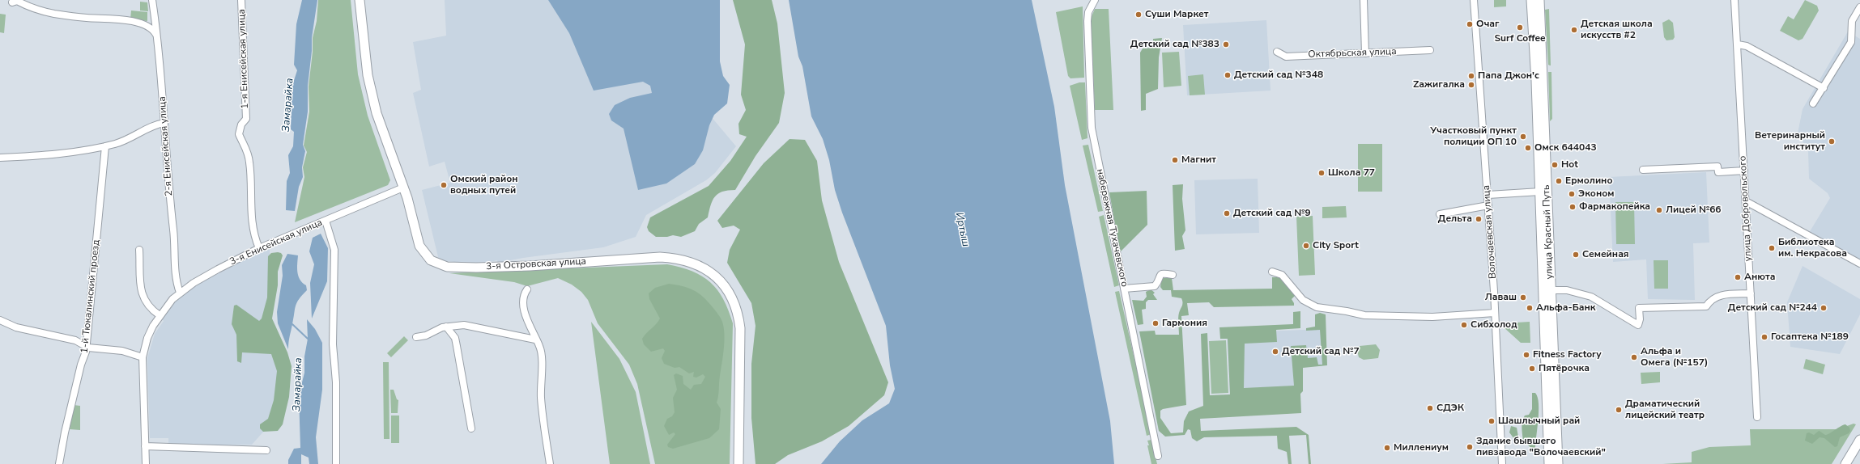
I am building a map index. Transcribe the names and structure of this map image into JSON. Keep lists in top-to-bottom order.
{
  "streets": {
    "main road": ["улица Красный Путь", "3-я Островская улица"],
    "street": [
      "Октябрьская улица",
      "1-я Енисейская улица",
      "2-я Енисейская улица",
      "улица Добровольского",
      "набережная Тухачевского",
      "Волочаевская улица",
      "3-я Енисейская улица",
      "1-й Тюкалинский проезд"
    ]
  },
  "crossings": [
    ["1-я Енисейская улица", "3-я Енисейская улица"],
    ["2-я Енисейская улица", "3-я Енисейская улица"],
    ["3-я Енисейская улица", "3-я Островская улица"]
  ],
  "water": ["Замарайка", "Иртыш"],
  "places": [
    "Суши Маркет",
    "Очаг",
    "Surf Coffee",
    "Детская школа искусств #2",
    "Детский сад №383",
    "Детский сад №348",
    "Папа Джон'с",
    "Zажигалка",
    "Участковый пункт полиции ОП 10",
    "Ветеринарный институт",
    "Омск 644043",
    "Магнит",
    "Hot",
    "Школа 77",
    "Ермолино",
    "Омский район водных путей",
    "Эконом",
    "Фармакопейка",
    "Лицей №66",
    "Детский сад №9",
    "Дельта",
    "City Sport",
    "Библиотека им. Некрасова",
    "Семейная",
    "Анюта",
    "Лаваш",
    "Альфа-Банк",
    "Детский сад №244",
    "Гармония",
    "Сибхолод",
    "Госаптека №189",
    "Детский сад №7",
    "Fitness Factory",
    "Альфа и Омега (№157)",
    "Пятёрочка",
    "СДЭК",
    "Драматический лицейский театр",
    "Шашлычный рай",
    "Здание бывшего пивзавода \"Волочаевский\"",
    "Миллениум"
  ]
}
